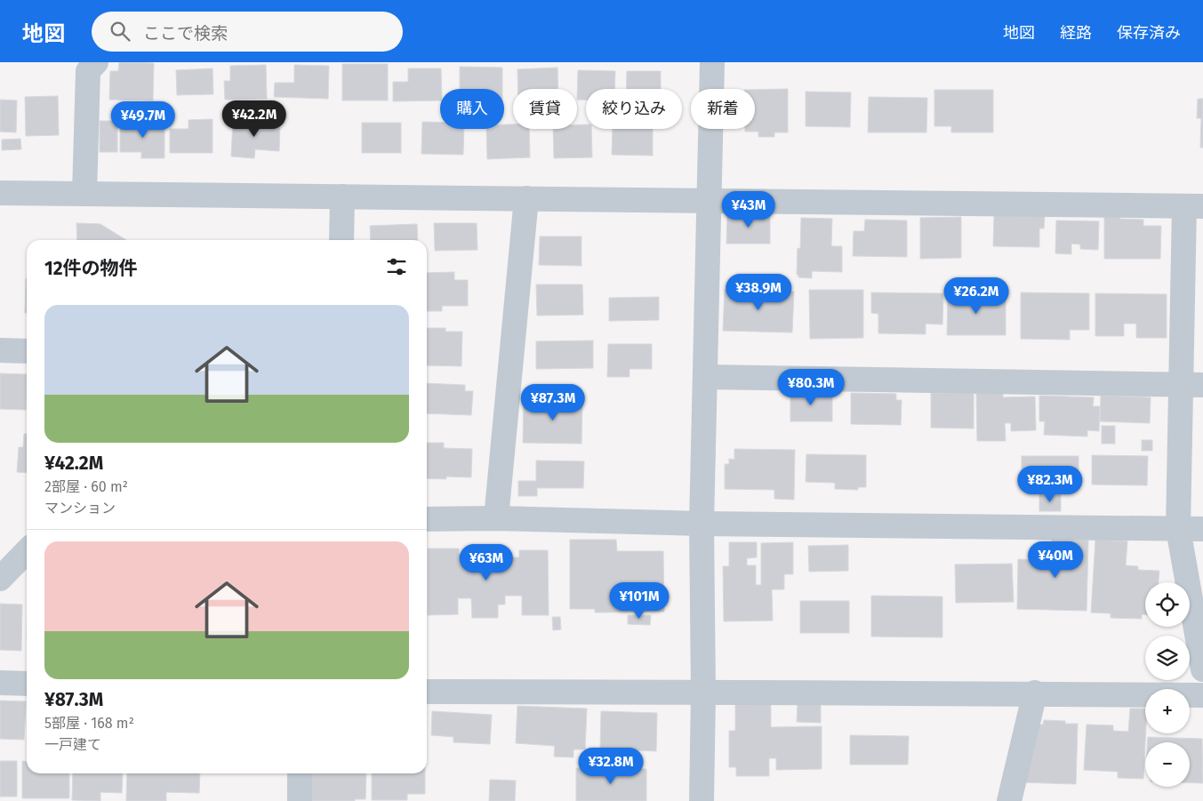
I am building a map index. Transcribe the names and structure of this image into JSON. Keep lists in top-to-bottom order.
{
  "page": {
    "header": "地図",
    "search": "ここで検索",
    "nav": ["地図", "経路", "保存済み"],
    "chip": [
      "購入",
      "賃貸",
      "絞り込み",
      "新着"
    ],
    "price": [
      "¥42.2M",
      "¥49.7M",
      "¥43M",
      "¥38.9M",
      "¥26.2M",
      "¥80.3M",
      "¥87.3M",
      "¥82.3M",
      "¥40M",
      "¥63M",
      "¥101M",
      "¥32.8M"
    ],
    "heading": "12件の物件",
    "list": [
      {
        "name": "¥42.2M",
        "note": "2部屋 · 60 m² · マンション"
      },
      {
        "name": "¥87.3M",
        "note": "5部屋 · 168 m² · 一戸建て"
      }
    ],
    "map_buttons": ["+", "−"]
  }
}
